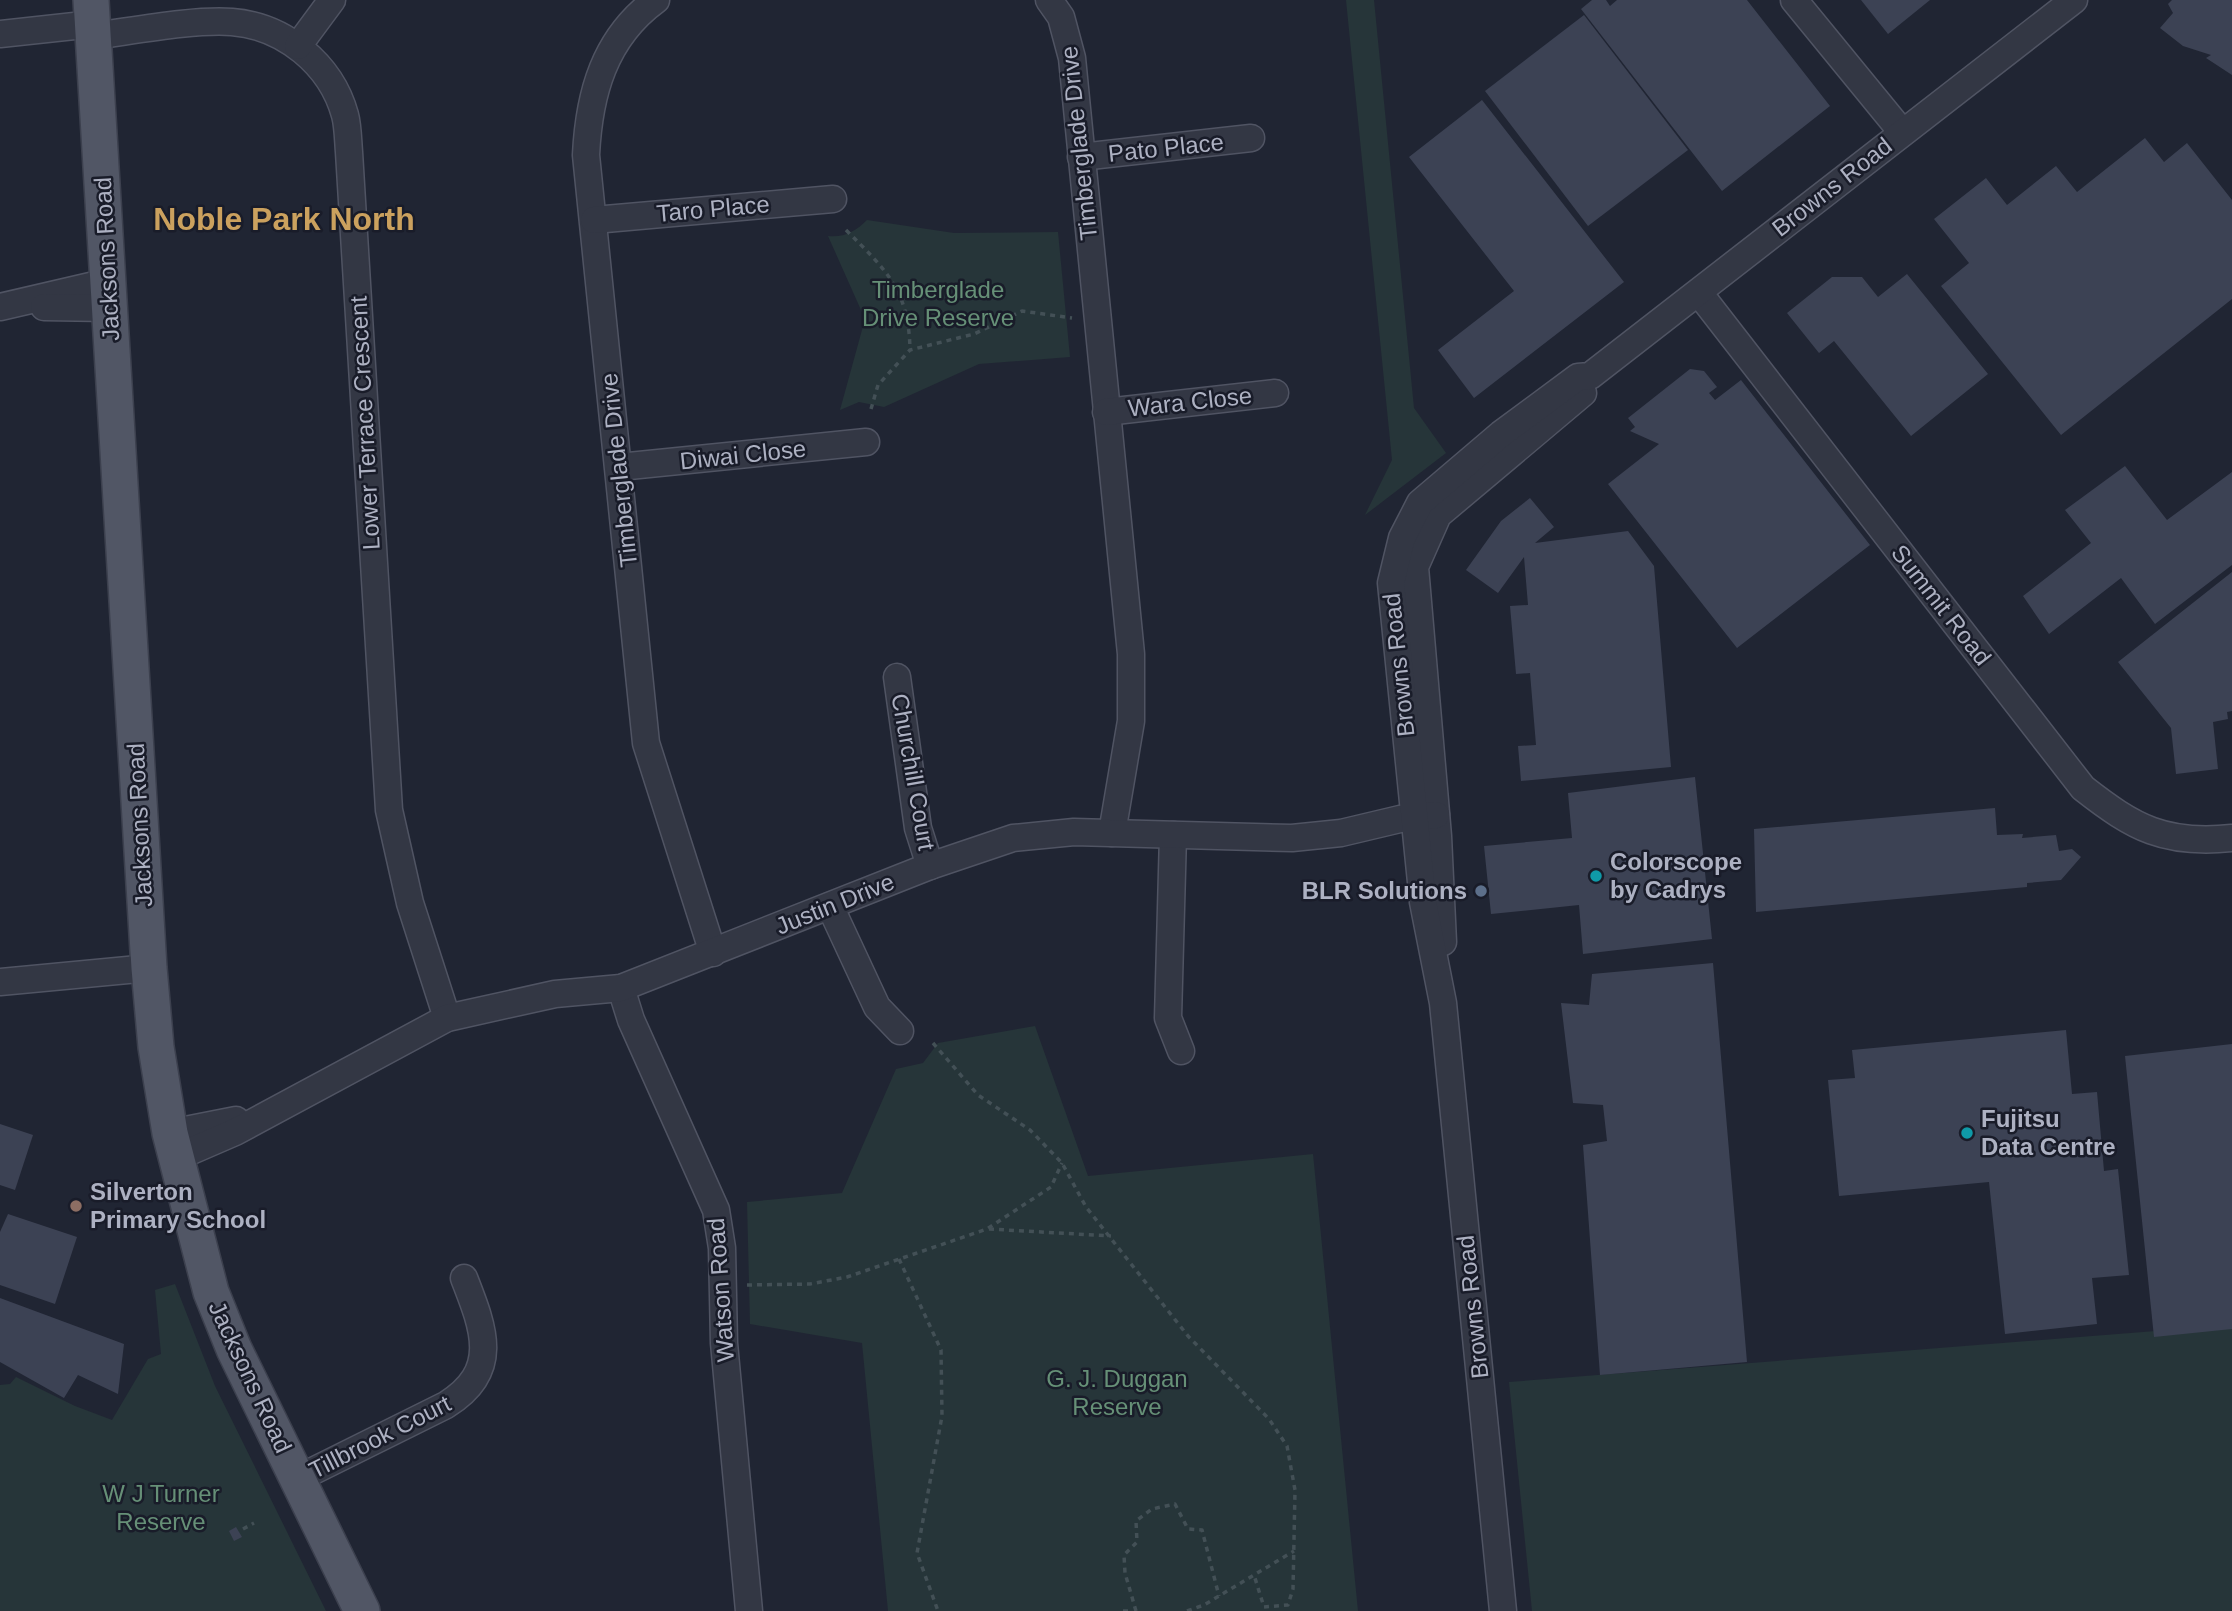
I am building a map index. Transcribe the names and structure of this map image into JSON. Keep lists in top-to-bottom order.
{
  "streets": {
    "main road": ["Jacksons Road"],
    "street": [
      "Timberglade Drive",
      "Pato Place",
      "Browns Road",
      "Taro Place",
      "Wara Close",
      "Lower Terrace Crescent",
      "Diwai Close",
      "Summit Road",
      "Churchill Court",
      "Justin Drive",
      "Watson Road",
      "Tillbrook Court"
    ]
  },
  "crossings": [
    ["Timberglade Drive", "Pato Place"],
    ["Timberglade Drive", "Taro Place"],
    ["Timberglade Drive", "Wara Close"],
    ["Timberglade Drive", "Diwai Close"],
    ["Timberglade Drive", "Justin Drive"],
    ["Browns Road", "Summit Road"],
    ["Browns Road", "Justin Drive"],
    ["Jacksons Road", "Lower Terrace Crescent"],
    ["Jacksons Road", "Justin Drive"],
    ["Jacksons Road", "Tillbrook Court"],
    ["Lower Terrace Crescent", "Justin Drive"],
    ["Churchill Court", "Justin Drive"],
    ["Justin Drive", "Watson Road"]
  ],
  "districts": ["Noble Park North"],
  "parks": ["Timberglade Drive Reserve", "G. J. Duggan Reserve", "W J Turner Reserve"],
  "places": [
    "Colorscope by Cadrys",
    "BLR Solutions",
    "Fujitsu Data Centre",
    "Silverton Primary School"
  ]
}
